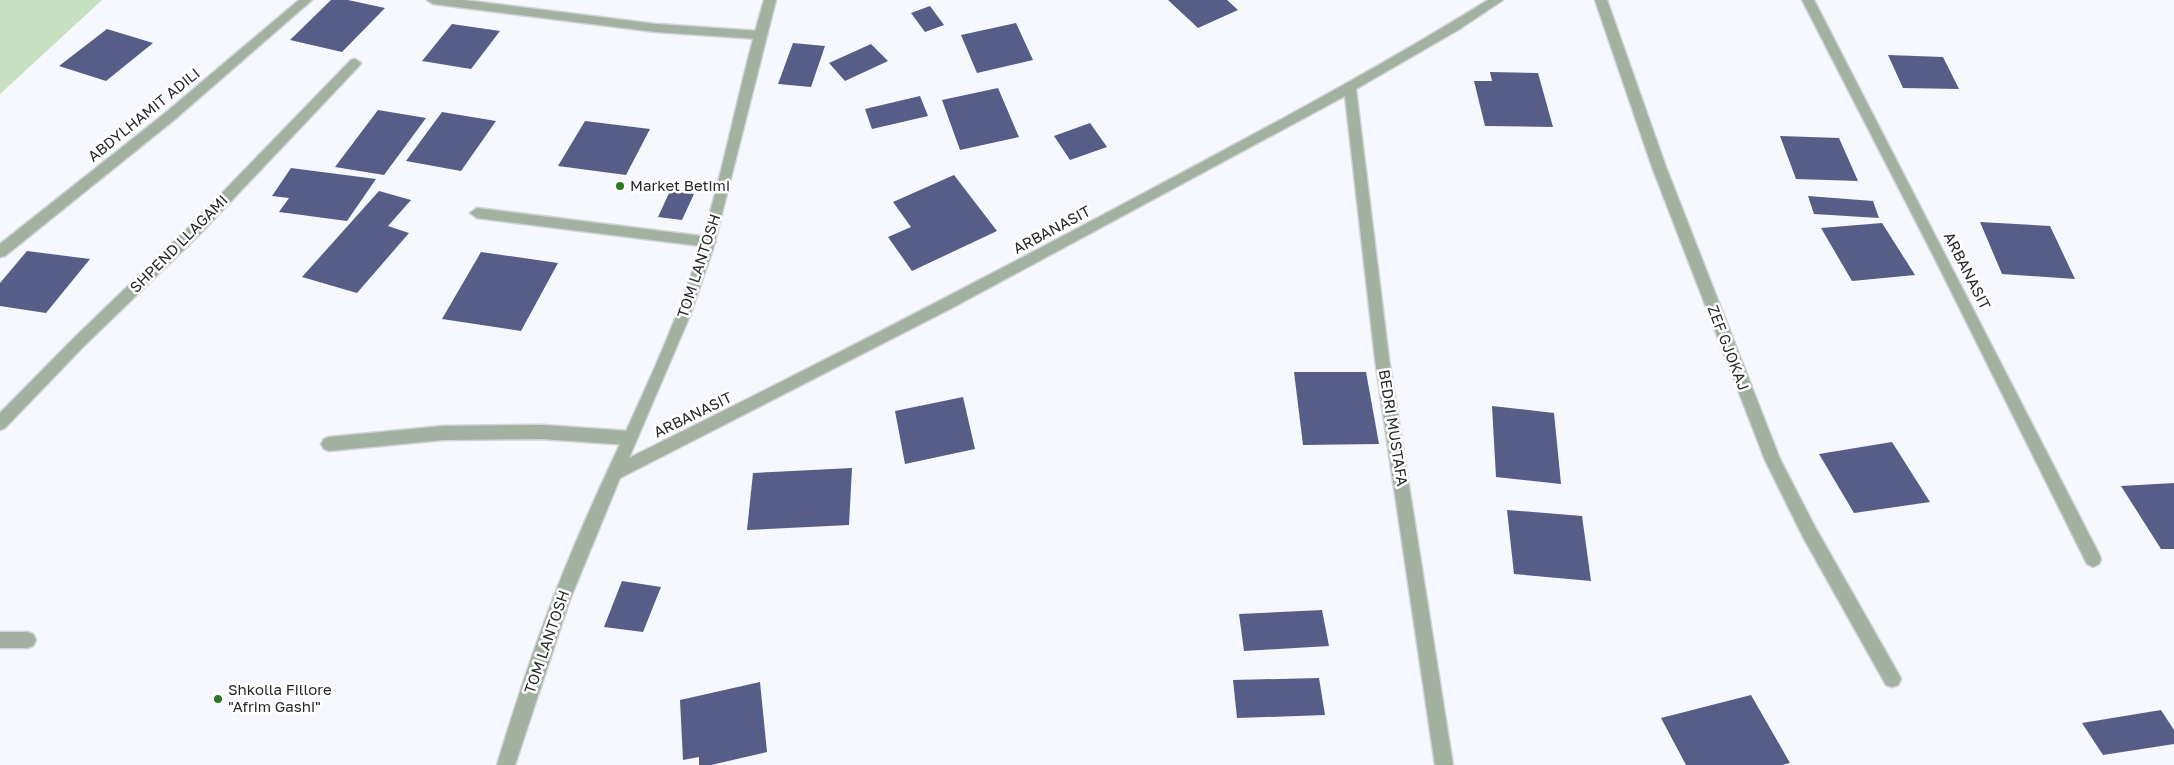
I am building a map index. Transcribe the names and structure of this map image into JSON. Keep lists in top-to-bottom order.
{
  "streets": {
    "street": [
      "ABDYLHAMIT ADILI",
      "ARBANASIT",
      "SHPEND LLAGAMI",
      "TOM LANTOSH",
      "ZEF GJOKAJ",
      "BEDRI MUSTAFA"
    ]
  },
  "crossings": [
    ["ARBANASIT", "TOM LANTOSH"],
    ["ARBANASIT", "BEDRI MUSTAFA"]
  ],
  "places": ["Market Betimi", "Shkolla Fillore \"Afrim Gashi\""]
}
